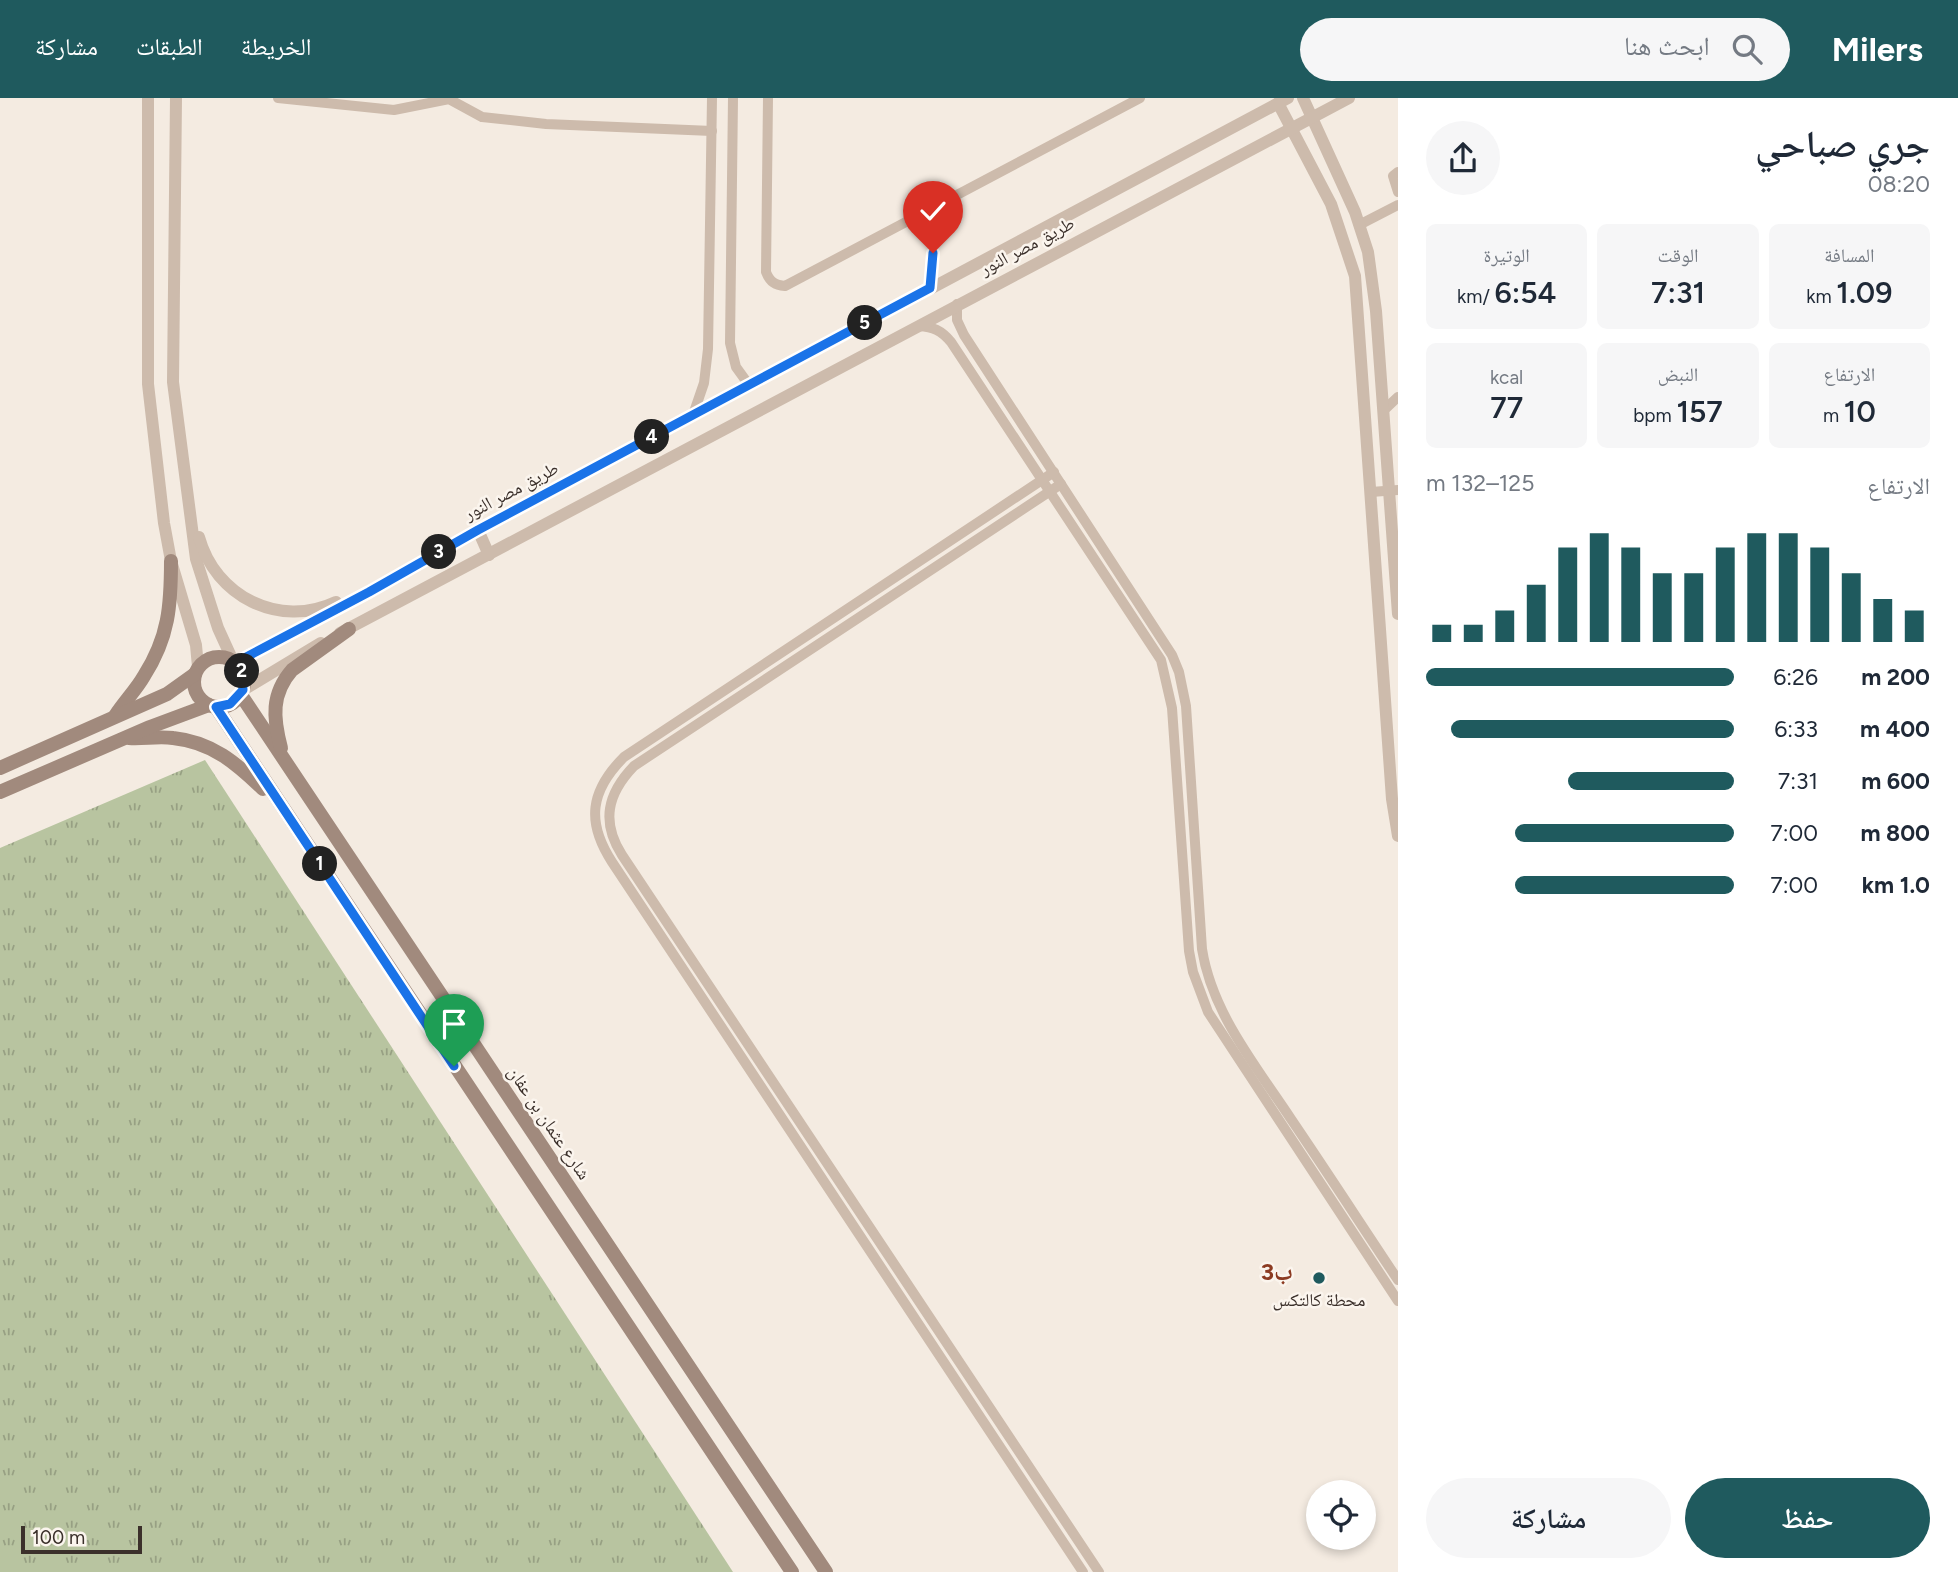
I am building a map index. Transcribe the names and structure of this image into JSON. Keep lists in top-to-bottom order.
{
  "streets": {
    "main road": ["شارع عثمان بن عفان"],
    "street": ["طريق مصر النور"]
  },
  "crossings": [
    ["طريق مصر النور", "شارع عثمان بن عفان"]
  ],
  "districts": ["ب3"],
  "places": ["محطة كالتكس"],
  "scale_bar": "100 m",
  "page": {
    "header": "Milers",
    "search": "ابحث هنا",
    "nav": ["الخريطة", "الطبقات", "مشاركة"],
    "heading": ["جري صباحي", "08:20"],
    "stats": [
      ["المسافة", "1.09 km"],
      ["الوقت", "7:31"],
      ["الوتيرة", "6:54 /km"],
      ["الارتفاع", "10 m"],
      ["النبض", "157 bpm"],
      ["kcal", "77"]
    ],
    "pins": [
      "5",
      "4",
      "3",
      "2",
      "1"
    ],
    "chart": ["الارتفاع", "125–132 m"],
    "list": [
      {
        "name": "200 m",
        "note": "6:26"
      },
      {
        "name": "400 m",
        "note": "6:33"
      },
      {
        "name": "600 m",
        "note": "7:31"
      },
      {
        "name": "800 m",
        "note": "7:00"
      },
      {
        "name": "1.0 km",
        "note": "7:00"
      }
    ],
    "buttons": ["حفظ", "مشاركة"],
    "scale": "100 m"
  }
}
